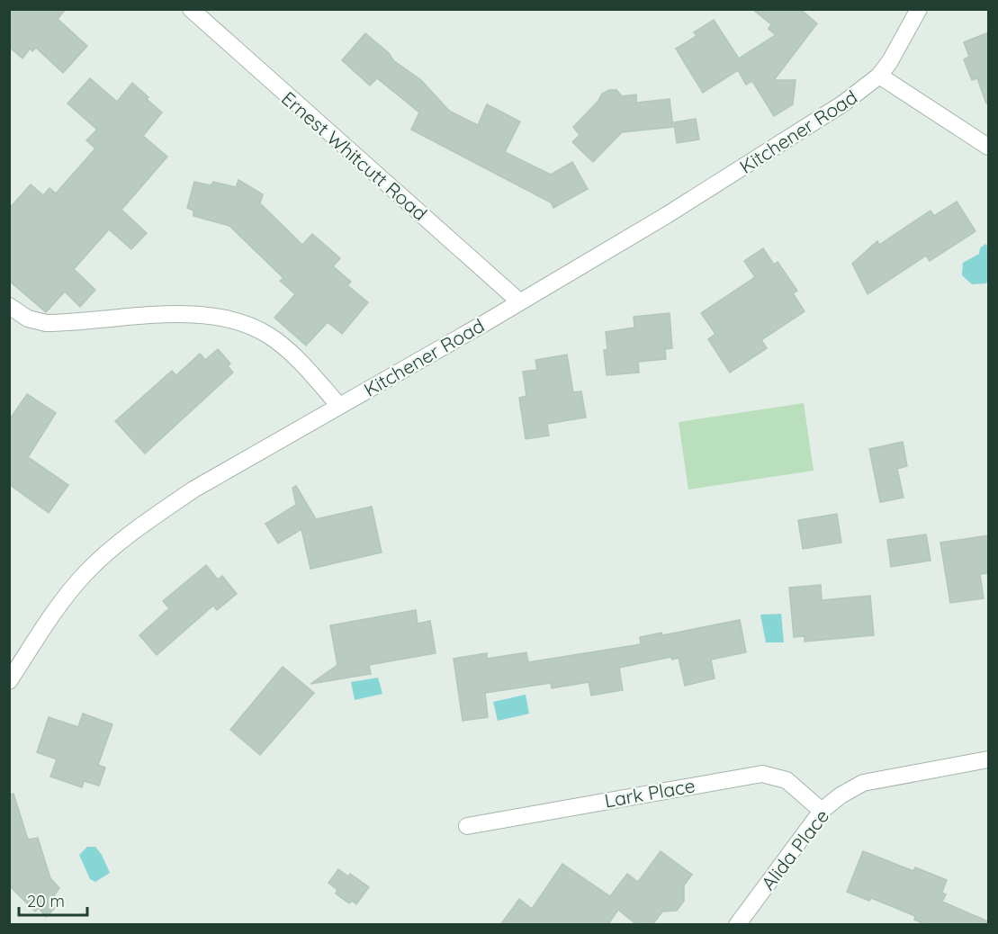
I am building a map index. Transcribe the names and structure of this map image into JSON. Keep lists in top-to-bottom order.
{
  "streets": {
    "street": [
      "Kitchener Road",
      "Ernest Whitcutt Road",
      "Lark Place",
      "Alida Place"
    ]
  },
  "crossings": [
    ["Kitchener Road", "Ernest Whitcutt Road"],
    ["Lark Place", "Alida Place"]
  ],
  "scale_bar": "20 m"
}
